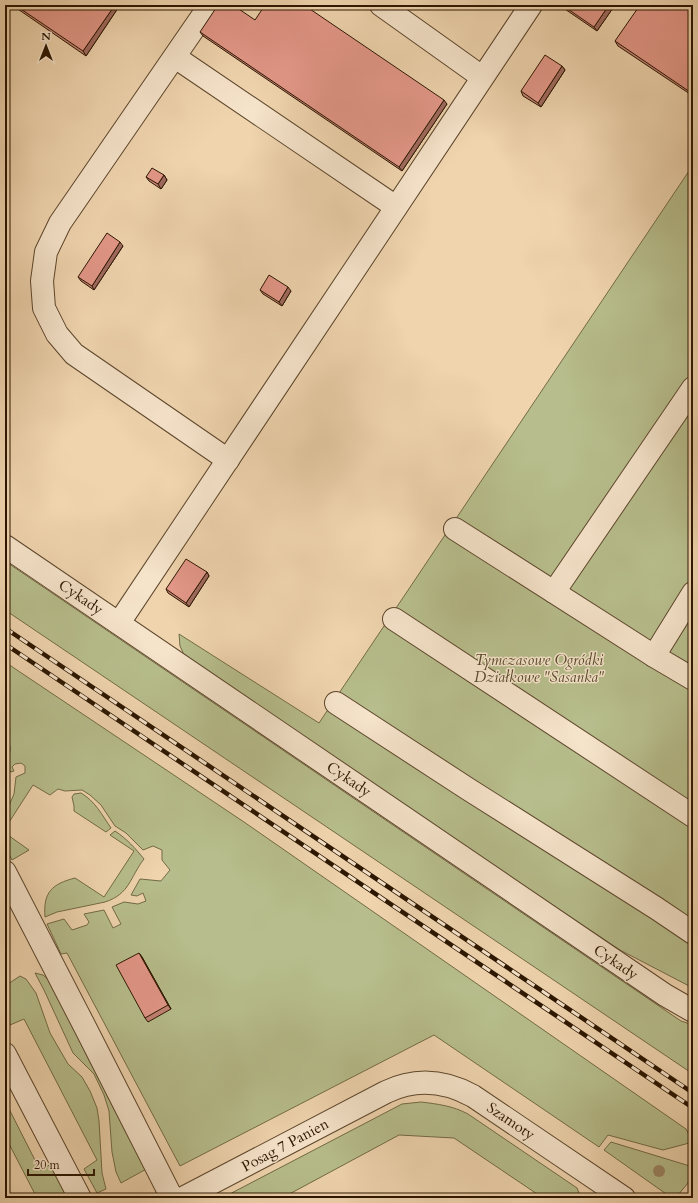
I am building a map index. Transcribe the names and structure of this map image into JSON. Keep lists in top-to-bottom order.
{
  "streets": {
    "street": ["Cykady", "Szamoty", "Posag 7 Panien"]
  },
  "crossings": [
    ["Szamoty", "Posag 7 Panien"]
  ],
  "parks": ["Tymczasowe Ogródki Działkowe \"Sasanka\""],
  "scale_bar": "20 m",
  "north": "top"
}
